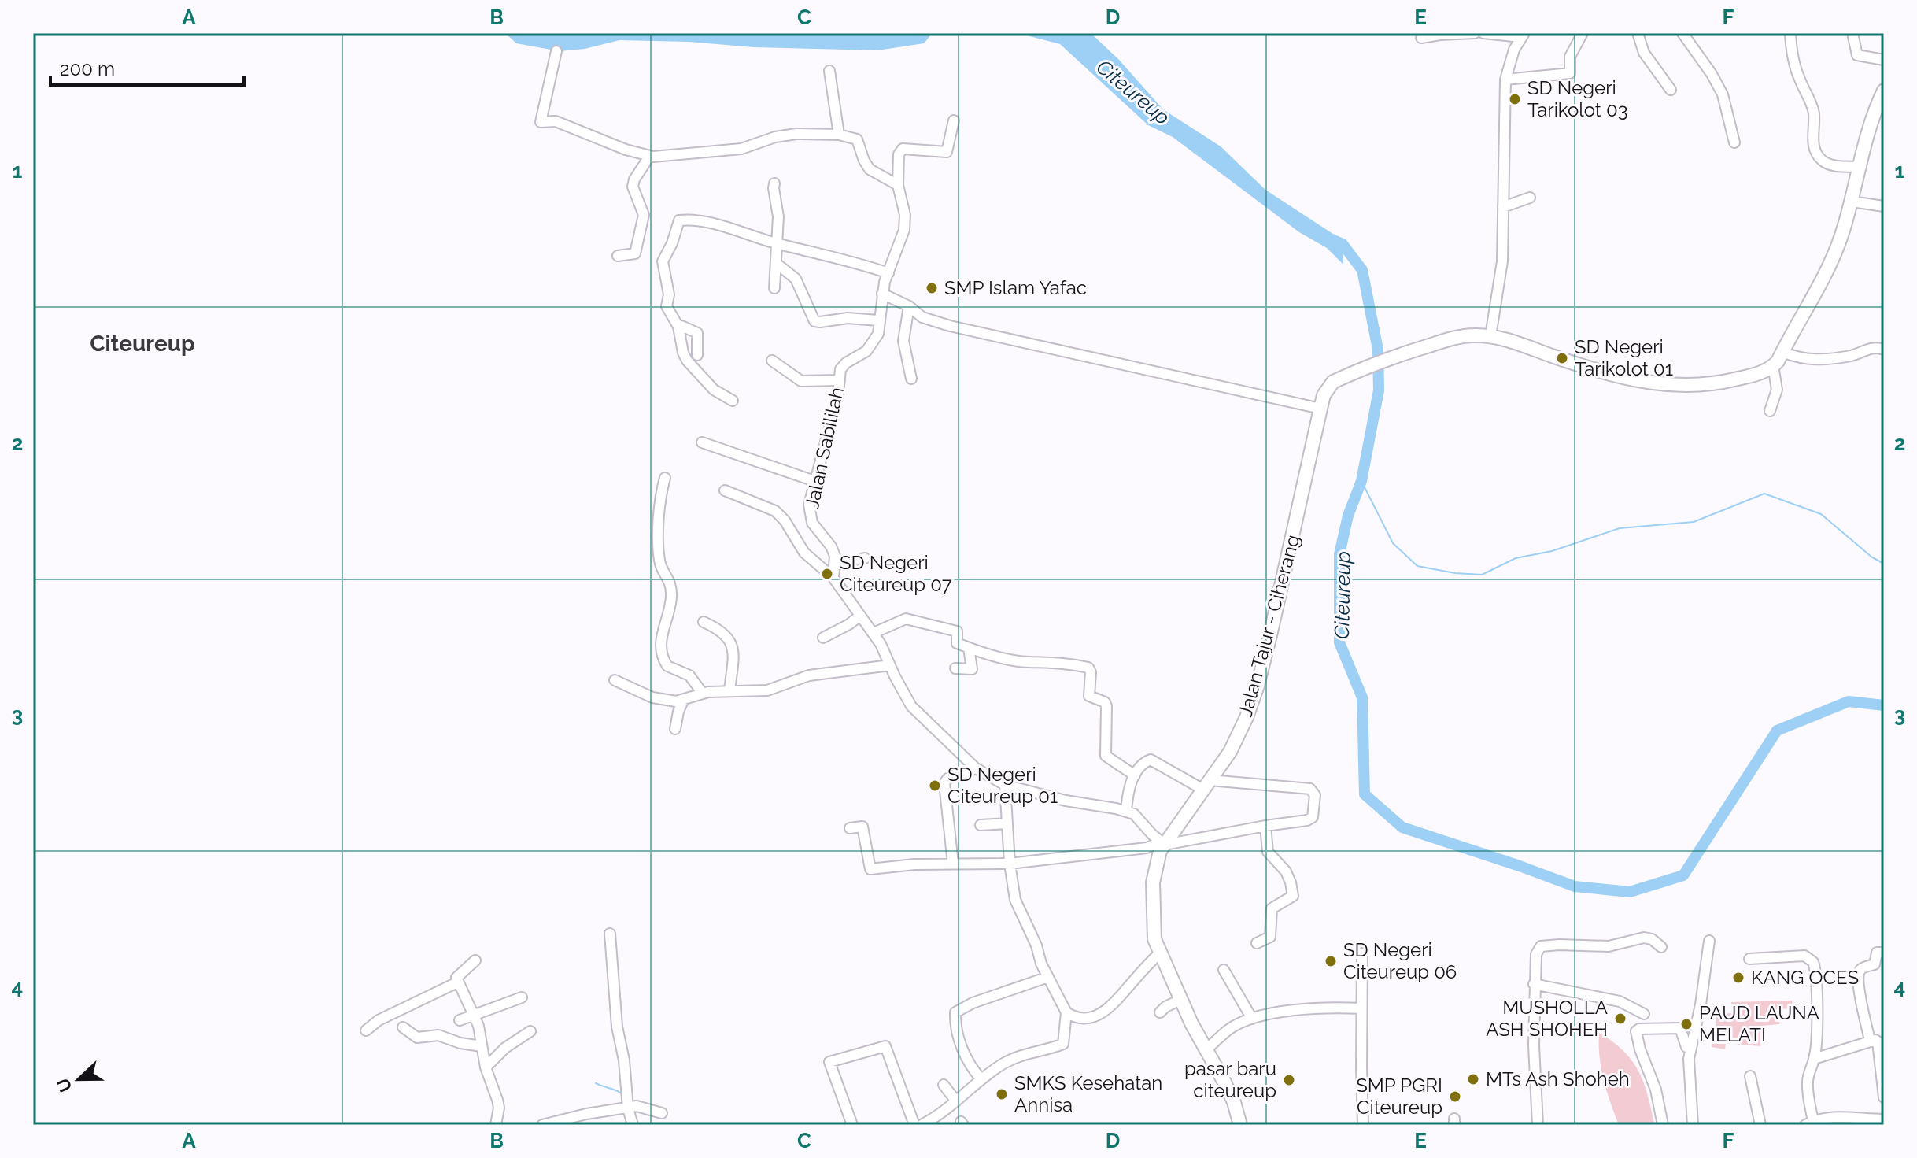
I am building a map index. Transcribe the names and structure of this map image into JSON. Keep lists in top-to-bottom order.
{
  "streets": {
    "main road": ["Jalan Tajur - Ciherang"],
    "street": ["Jalan Sabililah"]
  },
  "districts": ["Citeureup"],
  "water": ["Citeureup"],
  "places": [
    "SD Negeri Tarikolot 03",
    "SMP Islam Yafac",
    "SD Negeri Tarikolot 01",
    "SD Negeri Citeureup 07",
    "SD Negeri Citeureup 01",
    "SD Negeri Citeureup 06",
    "KANG OCES",
    "MUSHOLLA ASH SHOHEH",
    "PAUD LAUNA MELATI",
    "MTs Ash Shoheh",
    "pasar baru citeureup",
    "SMKS Kesehatan Annisa",
    "SMP PGRI Citeureup"
  ],
  "scale_bar": "200 m",
  "north": "left",
  "grid": {
    "columns": [
      "A",
      "B",
      "C",
      "D",
      "E",
      "F"
    ],
    "rows": [
      "1",
      "2",
      "3",
      "4"
    ]
  }
}
